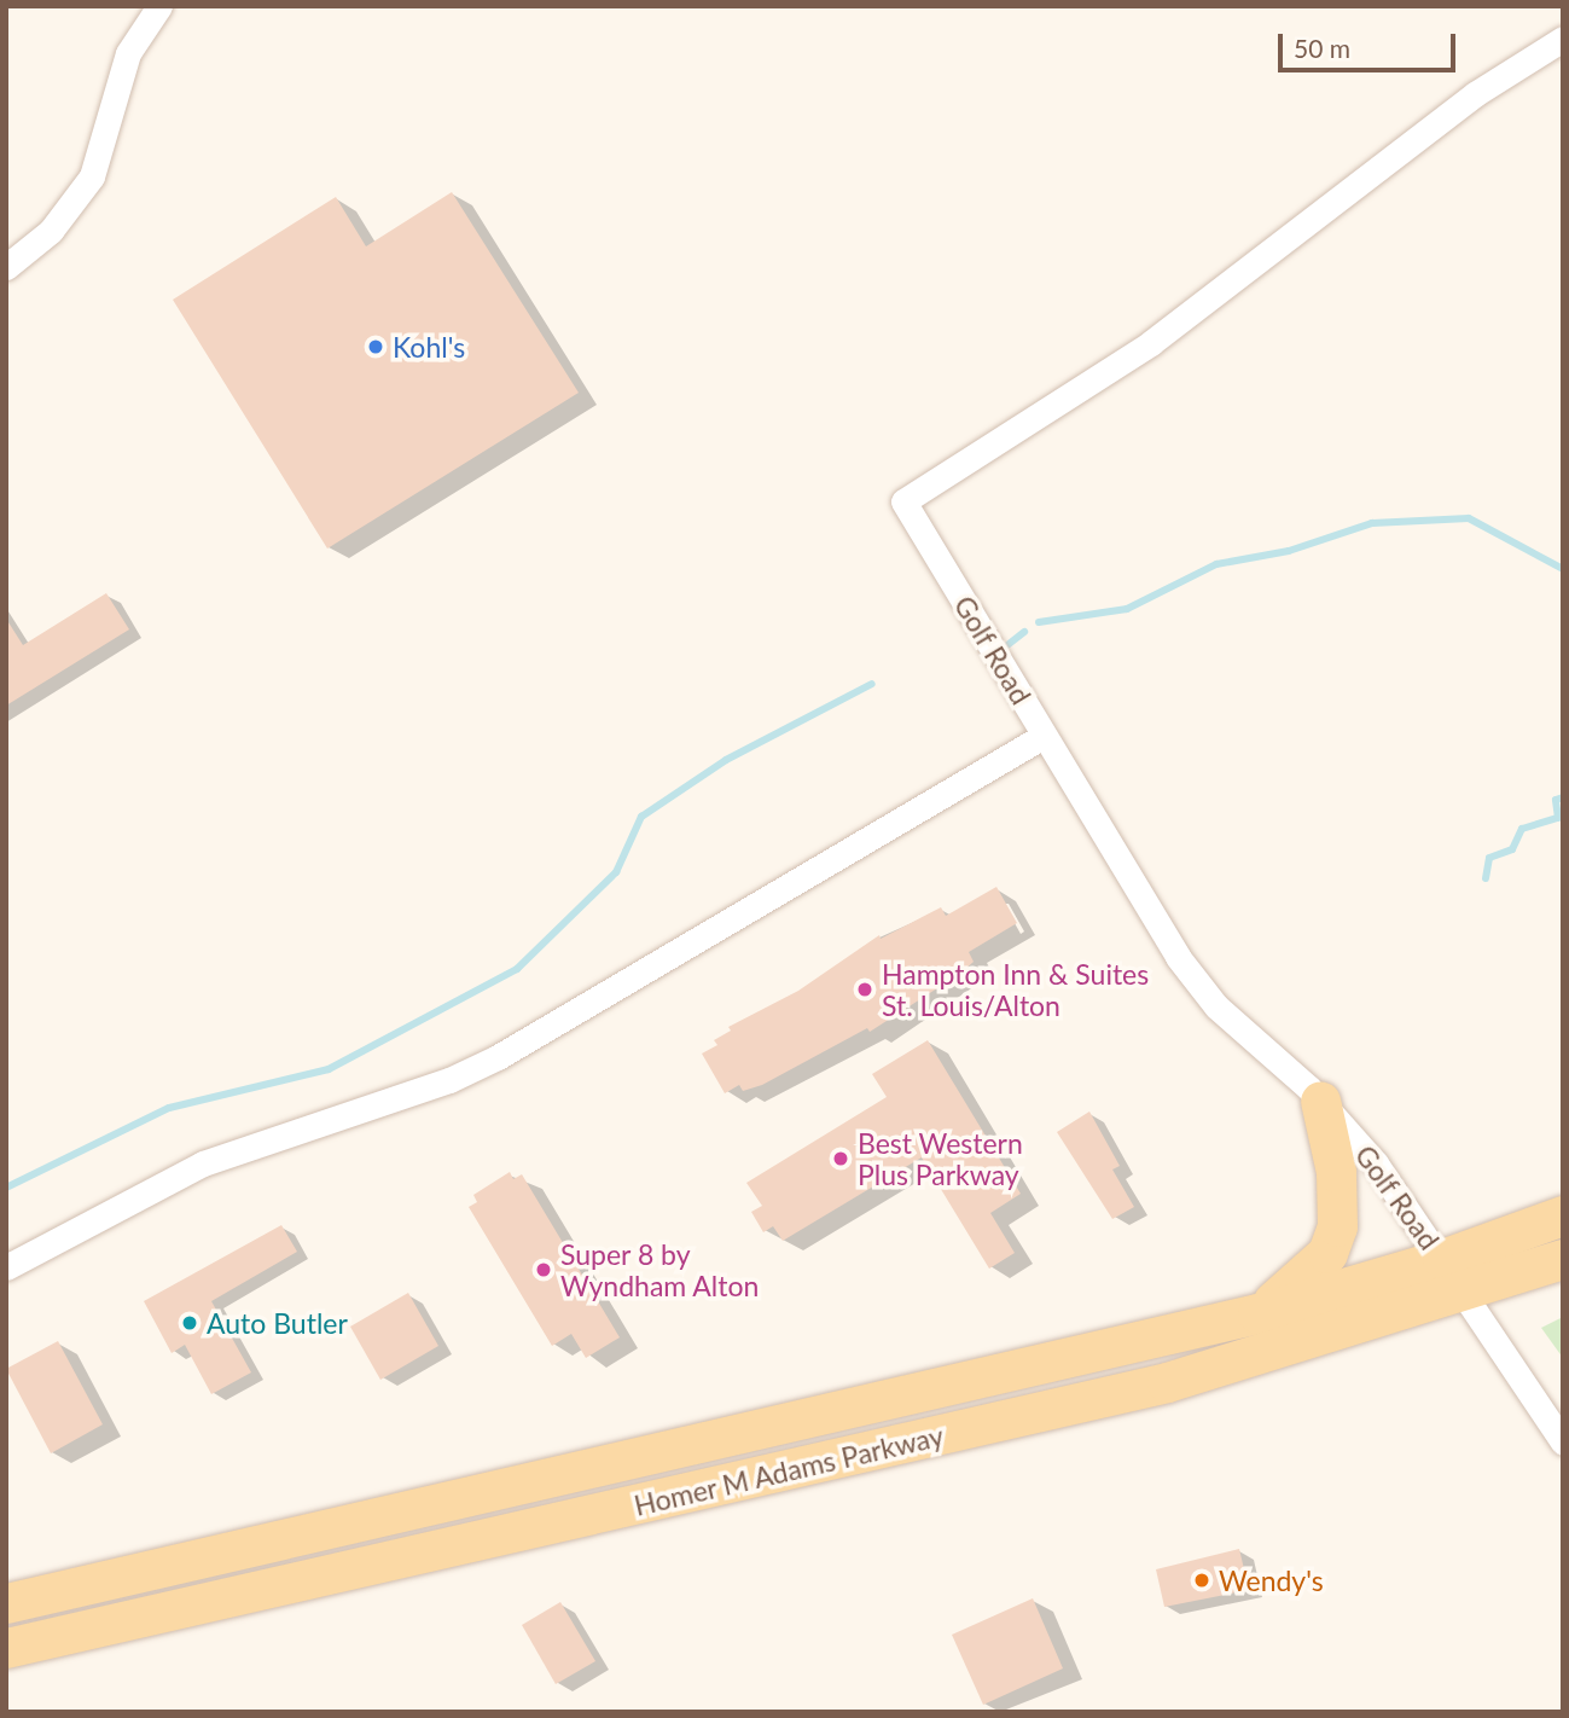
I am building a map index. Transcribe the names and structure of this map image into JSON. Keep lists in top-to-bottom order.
{
  "streets": {
    "main road": ["Homer M Adams Parkway"],
    "street": ["Golf Road"]
  },
  "crossings": [
    ["Golf Road", "Homer M Adams Parkway"]
  ],
  "places": [
    "Kohl's",
    "Hampton Inn & Suites St. Louis/Alton",
    "Best Western Plus Parkway",
    "Super 8 by Wyndham Alton",
    "Auto Butler",
    "Wendy's"
  ],
  "scale_bar": "50 m"
}
